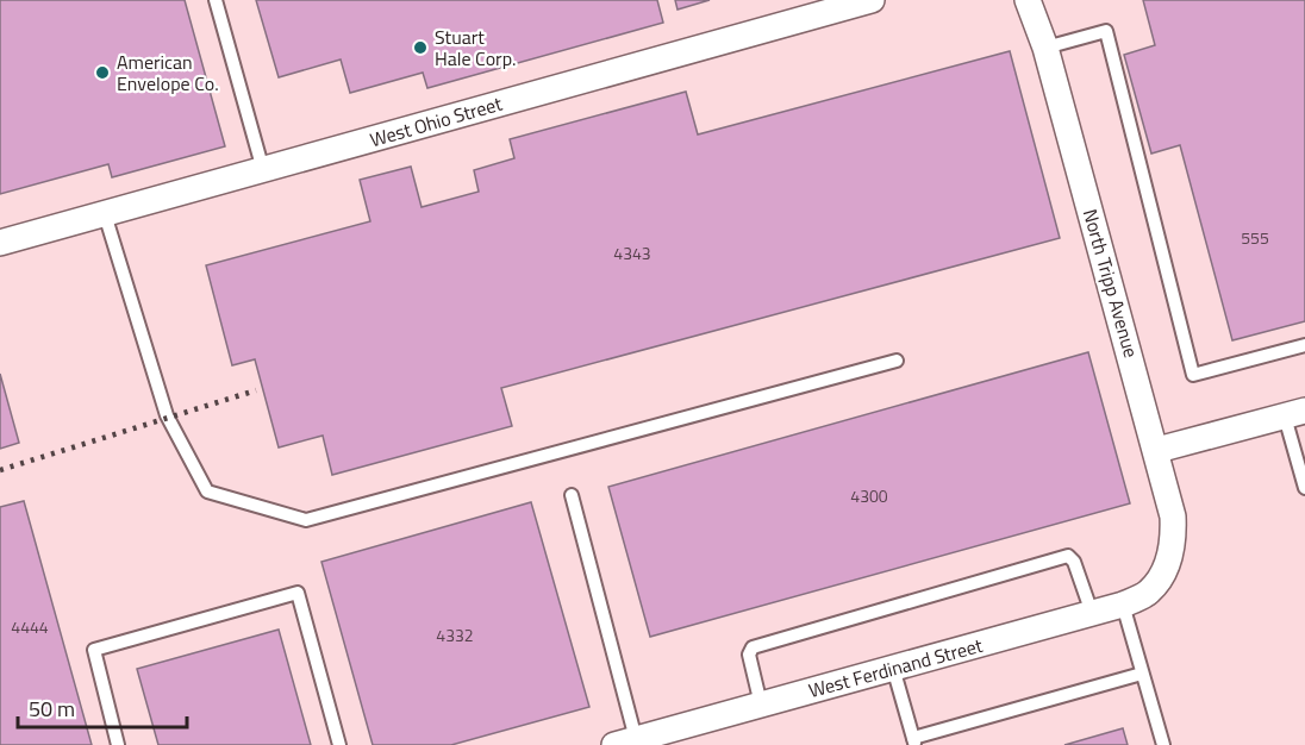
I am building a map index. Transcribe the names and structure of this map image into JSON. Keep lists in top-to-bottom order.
{
  "streets": {
    "street": ["West Ohio Street", "North Tripp Avenue", "West Ferdinand Street"]
  },
  "crossings": [
    ["North Tripp Avenue", "West Ferdinand Street"]
  ],
  "places": ["Stuart Hale Corp.", "American Envelope Co."],
  "house_numbers": [
    "555",
    "4343",
    "4300",
    "4444",
    "4332"
  ],
  "scale_bar": "50 m"
}
